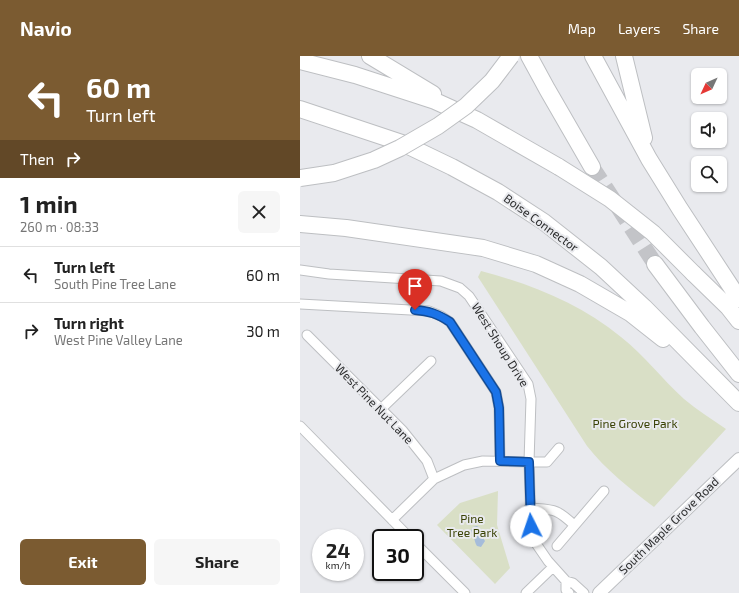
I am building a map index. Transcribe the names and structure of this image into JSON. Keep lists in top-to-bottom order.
{
  "streets": {
    "highway": ["Boise Connector"],
    "main road": ["South Maple Grove Road"],
    "street": ["West Shoup Drive", "West Pine Nut Lane"]
  },
  "parks": ["Pine Grove Park", "Pine Tree Park"],
  "north": "bottom left",
  "page": {
    "header": "Navio",
    "nav": ["Map", "Layers", "Share"],
    "turn": ["60 m", "Turn left"],
    "then": "Then",
    "heading": ["1 min", "260 m · 08:33"],
    "list": [
      {
        "name": "Turn left",
        "note": "South Pine Tree Lane",
        "value": "60 m"
      },
      {
        "name": "Turn right",
        "note": "West Pine Valley Lane",
        "value": "30 m"
      }
    ],
    "speed": "24 km/h",
    "limit": "30",
    "buttons": ["Exit", "Share"]
  }
}
